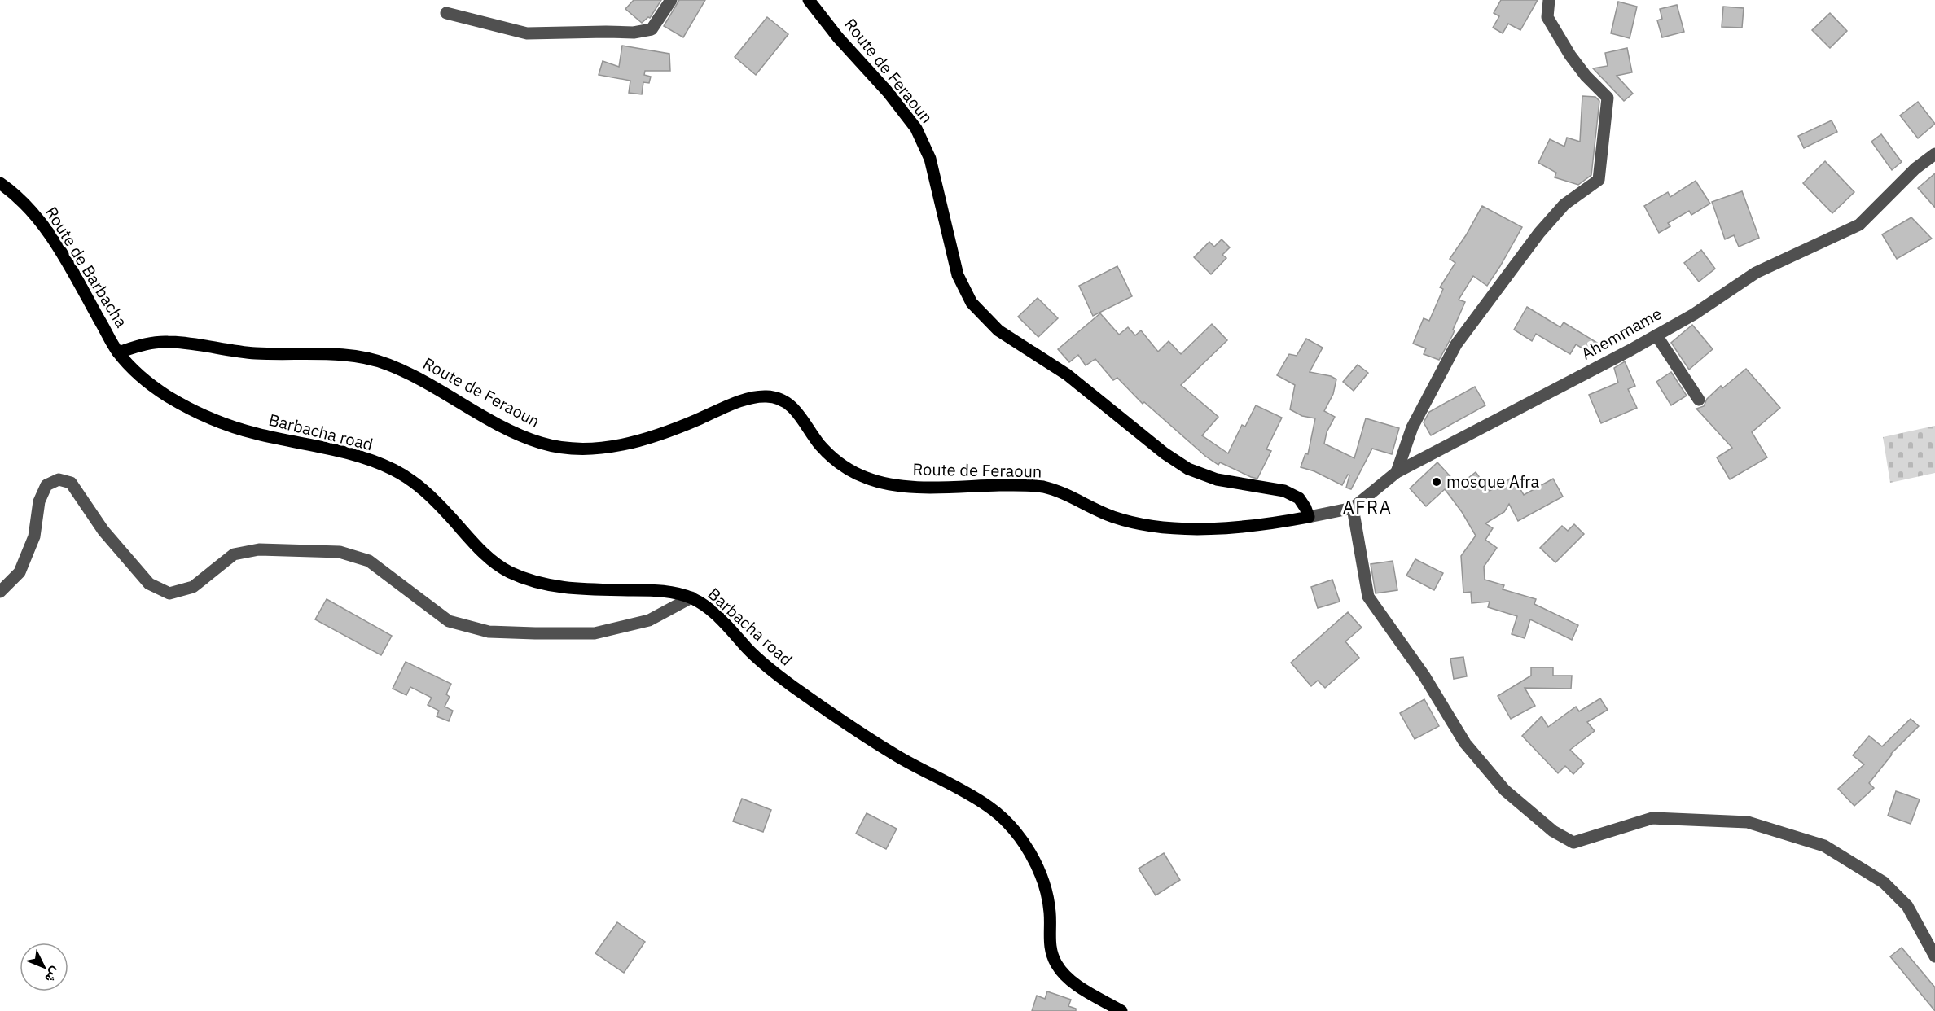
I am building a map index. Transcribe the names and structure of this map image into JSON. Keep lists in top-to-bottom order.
{
  "streets": {
    "main road": ["Route de Feraoun", "Route de Barbacha", "Barbacha road"],
    "street": ["Ahemmame"]
  },
  "crossings": [
    ["Route de Feraoun", "Route de Barbacha"],
    ["Route de Feraoun", "Ahemmame"],
    ["Route de Feraoun", "Barbacha road"],
    ["Route de Barbacha", "Barbacha road"]
  ],
  "districts": ["AFRA"],
  "places": ["mosque Afra"],
  "north": "bottom right"
}
